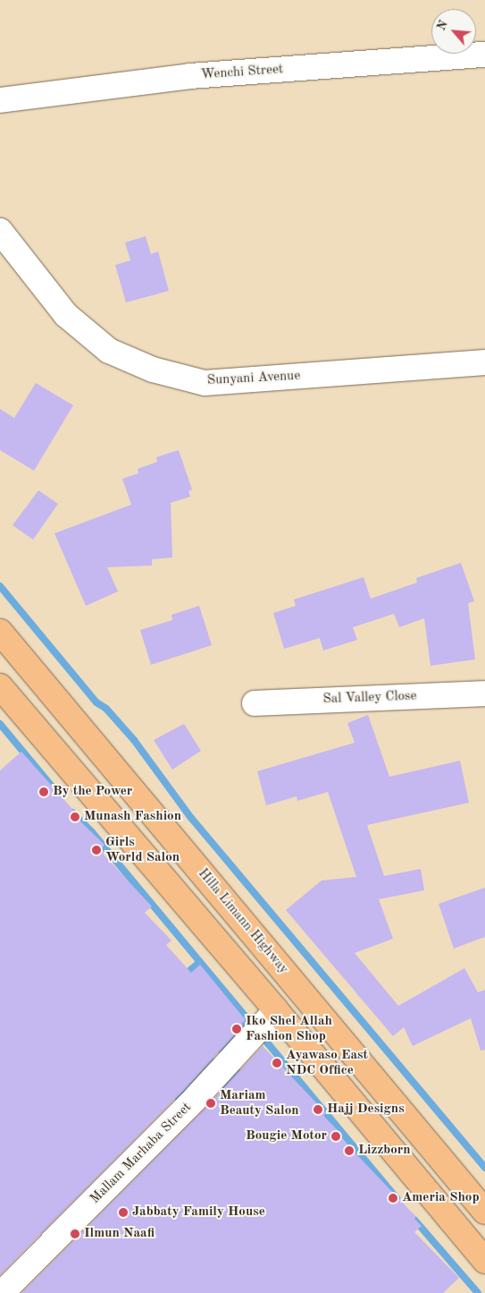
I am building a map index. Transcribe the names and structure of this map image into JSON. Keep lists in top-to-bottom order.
{
  "streets": {
    "main road": ["Hilla Limann Highway"],
    "street": [
      "Wenchi Street",
      "Sunyani Avenue",
      "Sal Valley Close",
      "Mallam Marhaba Street"
    ]
  },
  "places": [
    "By the Power",
    "Munash Fashion",
    "Girls World Salon",
    "Iko Shel Allah Fashion Shop",
    "Ayawaso East NDC Office",
    "Mariam Beauty Salon",
    "Hajj Designs",
    "Bougie Motor",
    "Lizzborn",
    "Ameria Shop",
    "Jabbaty Family House",
    "Ilmun Naafi"
  ],
  "north": "top left"
}
